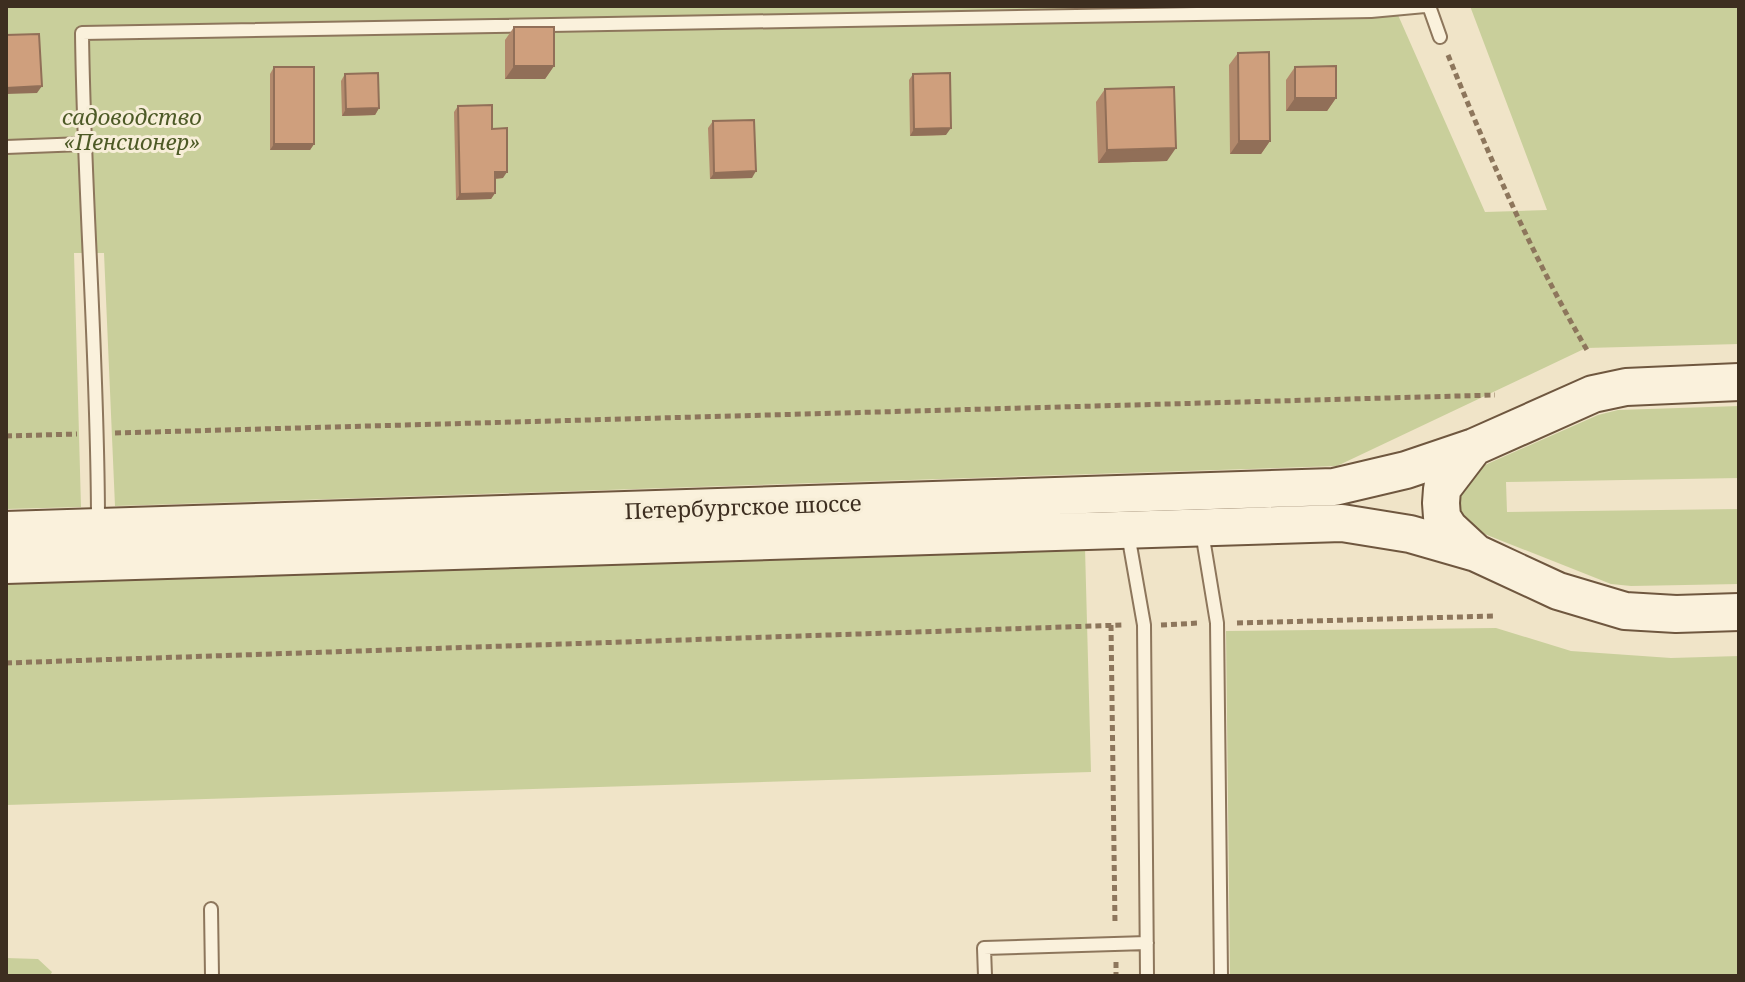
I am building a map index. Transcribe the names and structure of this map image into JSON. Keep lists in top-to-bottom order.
{
  "streets": {
    "main road": ["Петербургское шоссе"]
  },
  "parks": ["садоводство «Пенсионер»"]
}
